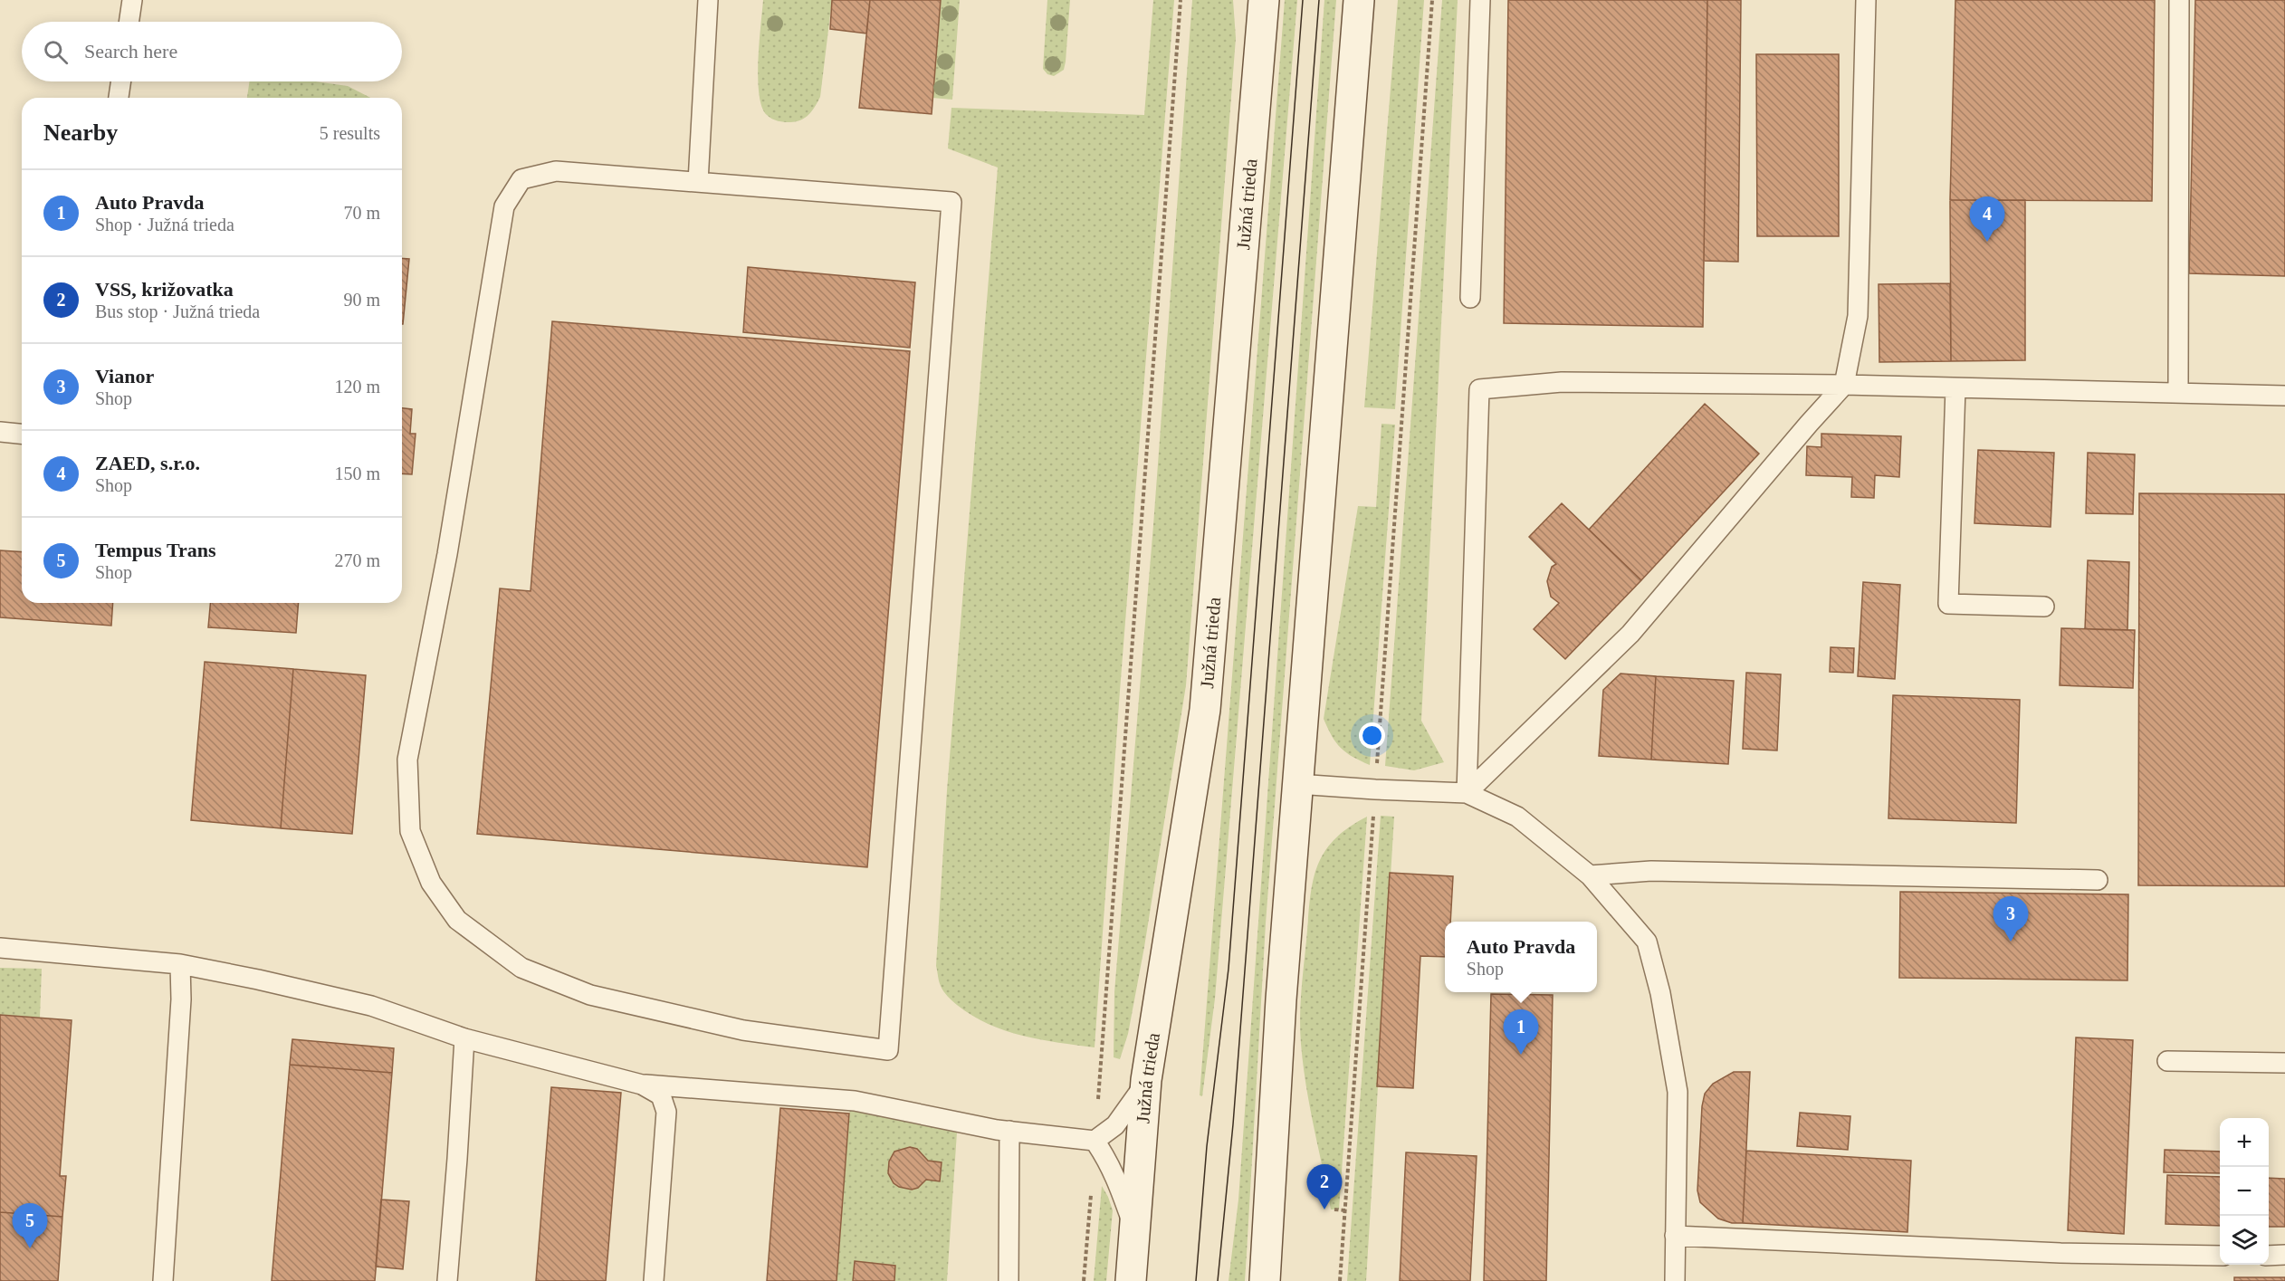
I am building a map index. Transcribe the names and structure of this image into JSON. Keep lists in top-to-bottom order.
{
  "streets": {
    "street": ["Južná trieda"]
  },
  "page": {
    "search": "Search here",
    "heading": ["Nearby", "5 results"],
    "list": [
      {
        "mark": "1",
        "name": "Auto Pravda",
        "note": "Shop · Južná trieda",
        "value": "70 m"
      },
      {
        "mark": "2",
        "name": "VSS, križovatka",
        "note": "Bus stop · Južná trieda",
        "value": "90 m"
      },
      {
        "mark": "3",
        "name": "Vianor",
        "note": "Shop",
        "value": "120 m"
      },
      {
        "mark": "4",
        "name": "ZAED, s.r.o.",
        "note": "Shop",
        "value": "150 m"
      },
      {
        "mark": "5",
        "name": "Tempus Trans",
        "note": "Shop",
        "value": "270 m"
      }
    ],
    "pins": [
      "4",
      "3",
      "1",
      "2",
      "5"
    ],
    "popup": ["Auto Pravda", "Shop"],
    "map_buttons": ["+", "−"]
  }
}
